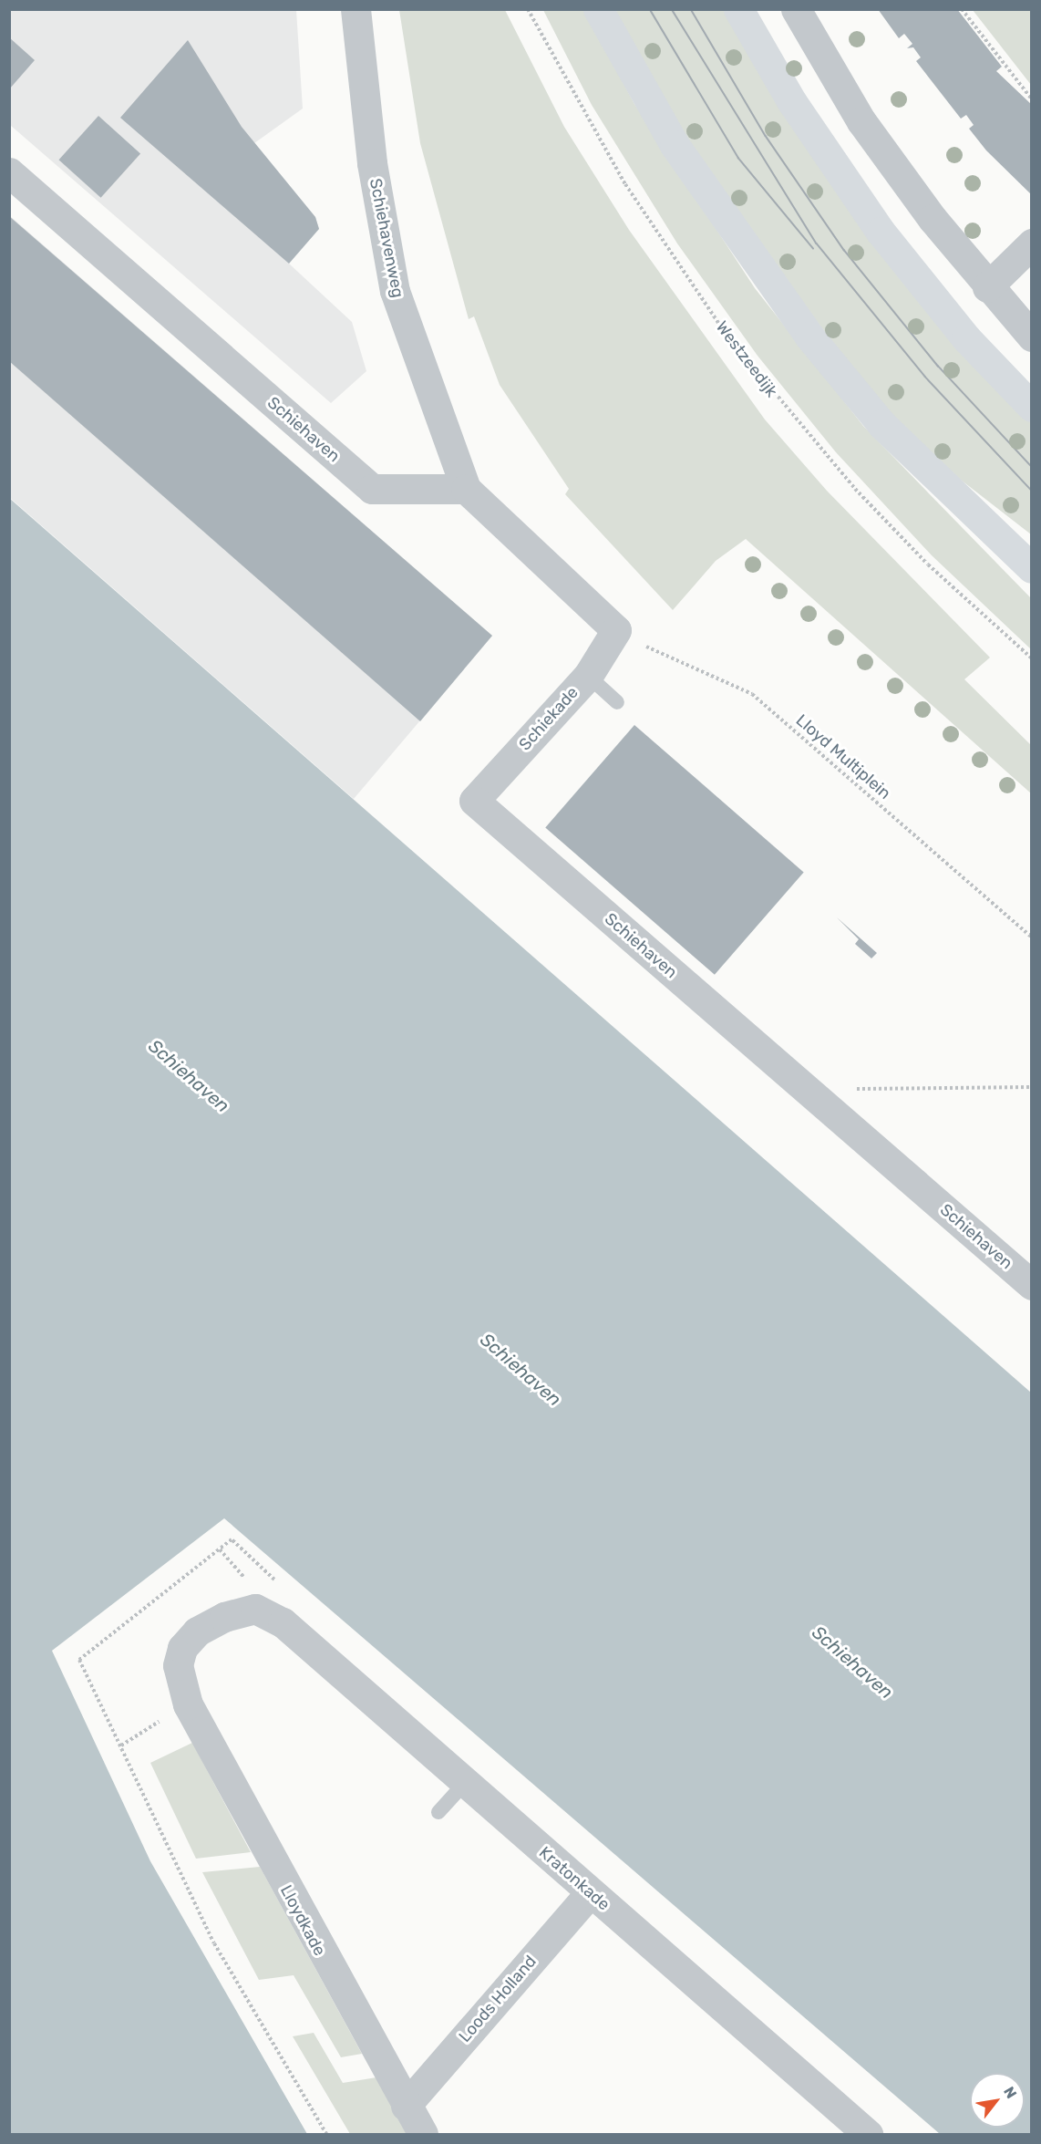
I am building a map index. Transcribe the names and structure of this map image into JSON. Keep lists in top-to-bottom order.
{
  "streets": {
    "street": [
      "Schiehavenweg",
      "Schiehaven",
      "Schiekade",
      "Kratonkade",
      "Lloydkade",
      "Loods Holland"
    ],
    "path": ["Westzeedijk", "Lloyd Multiplein"]
  },
  "crossings": [
    ["Schiehavenweg", "Schiehaven"],
    ["Schiehaven", "Schiekade"],
    ["Schiekade", "Lloyd Multiplein"],
    ["Kratonkade", "Lloydkade"],
    ["Kratonkade", "Loods Holland"],
    ["Lloydkade", "Loods Holland"]
  ],
  "water": ["Schiehaven"],
  "north": "top right"
}
